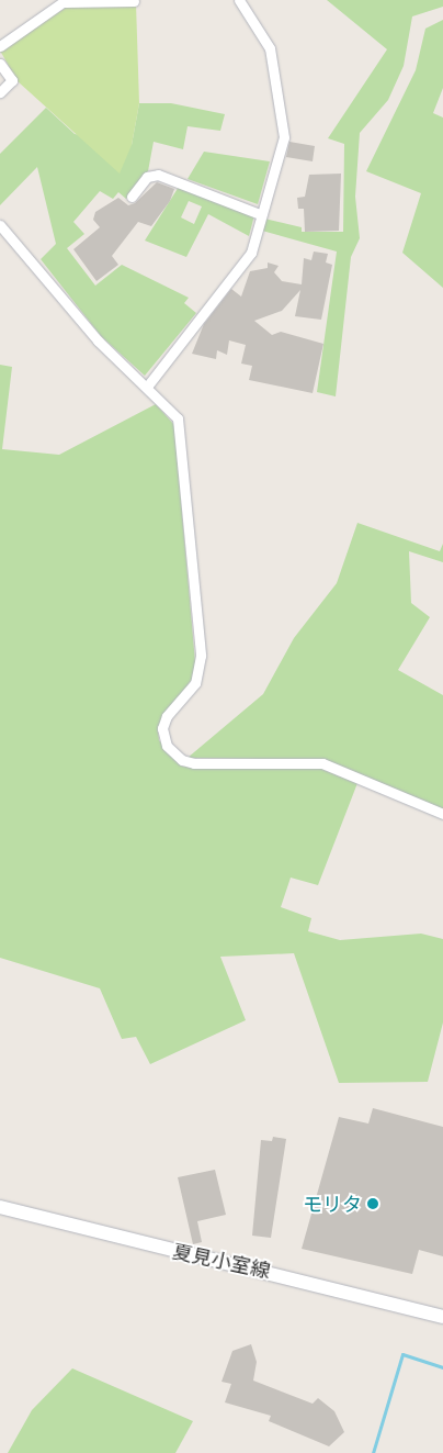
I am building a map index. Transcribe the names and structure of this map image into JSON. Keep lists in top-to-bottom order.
{
  "streets": {
    "main road": ["夏見小室線"]
  },
  "places": ["モリタ"]
}
